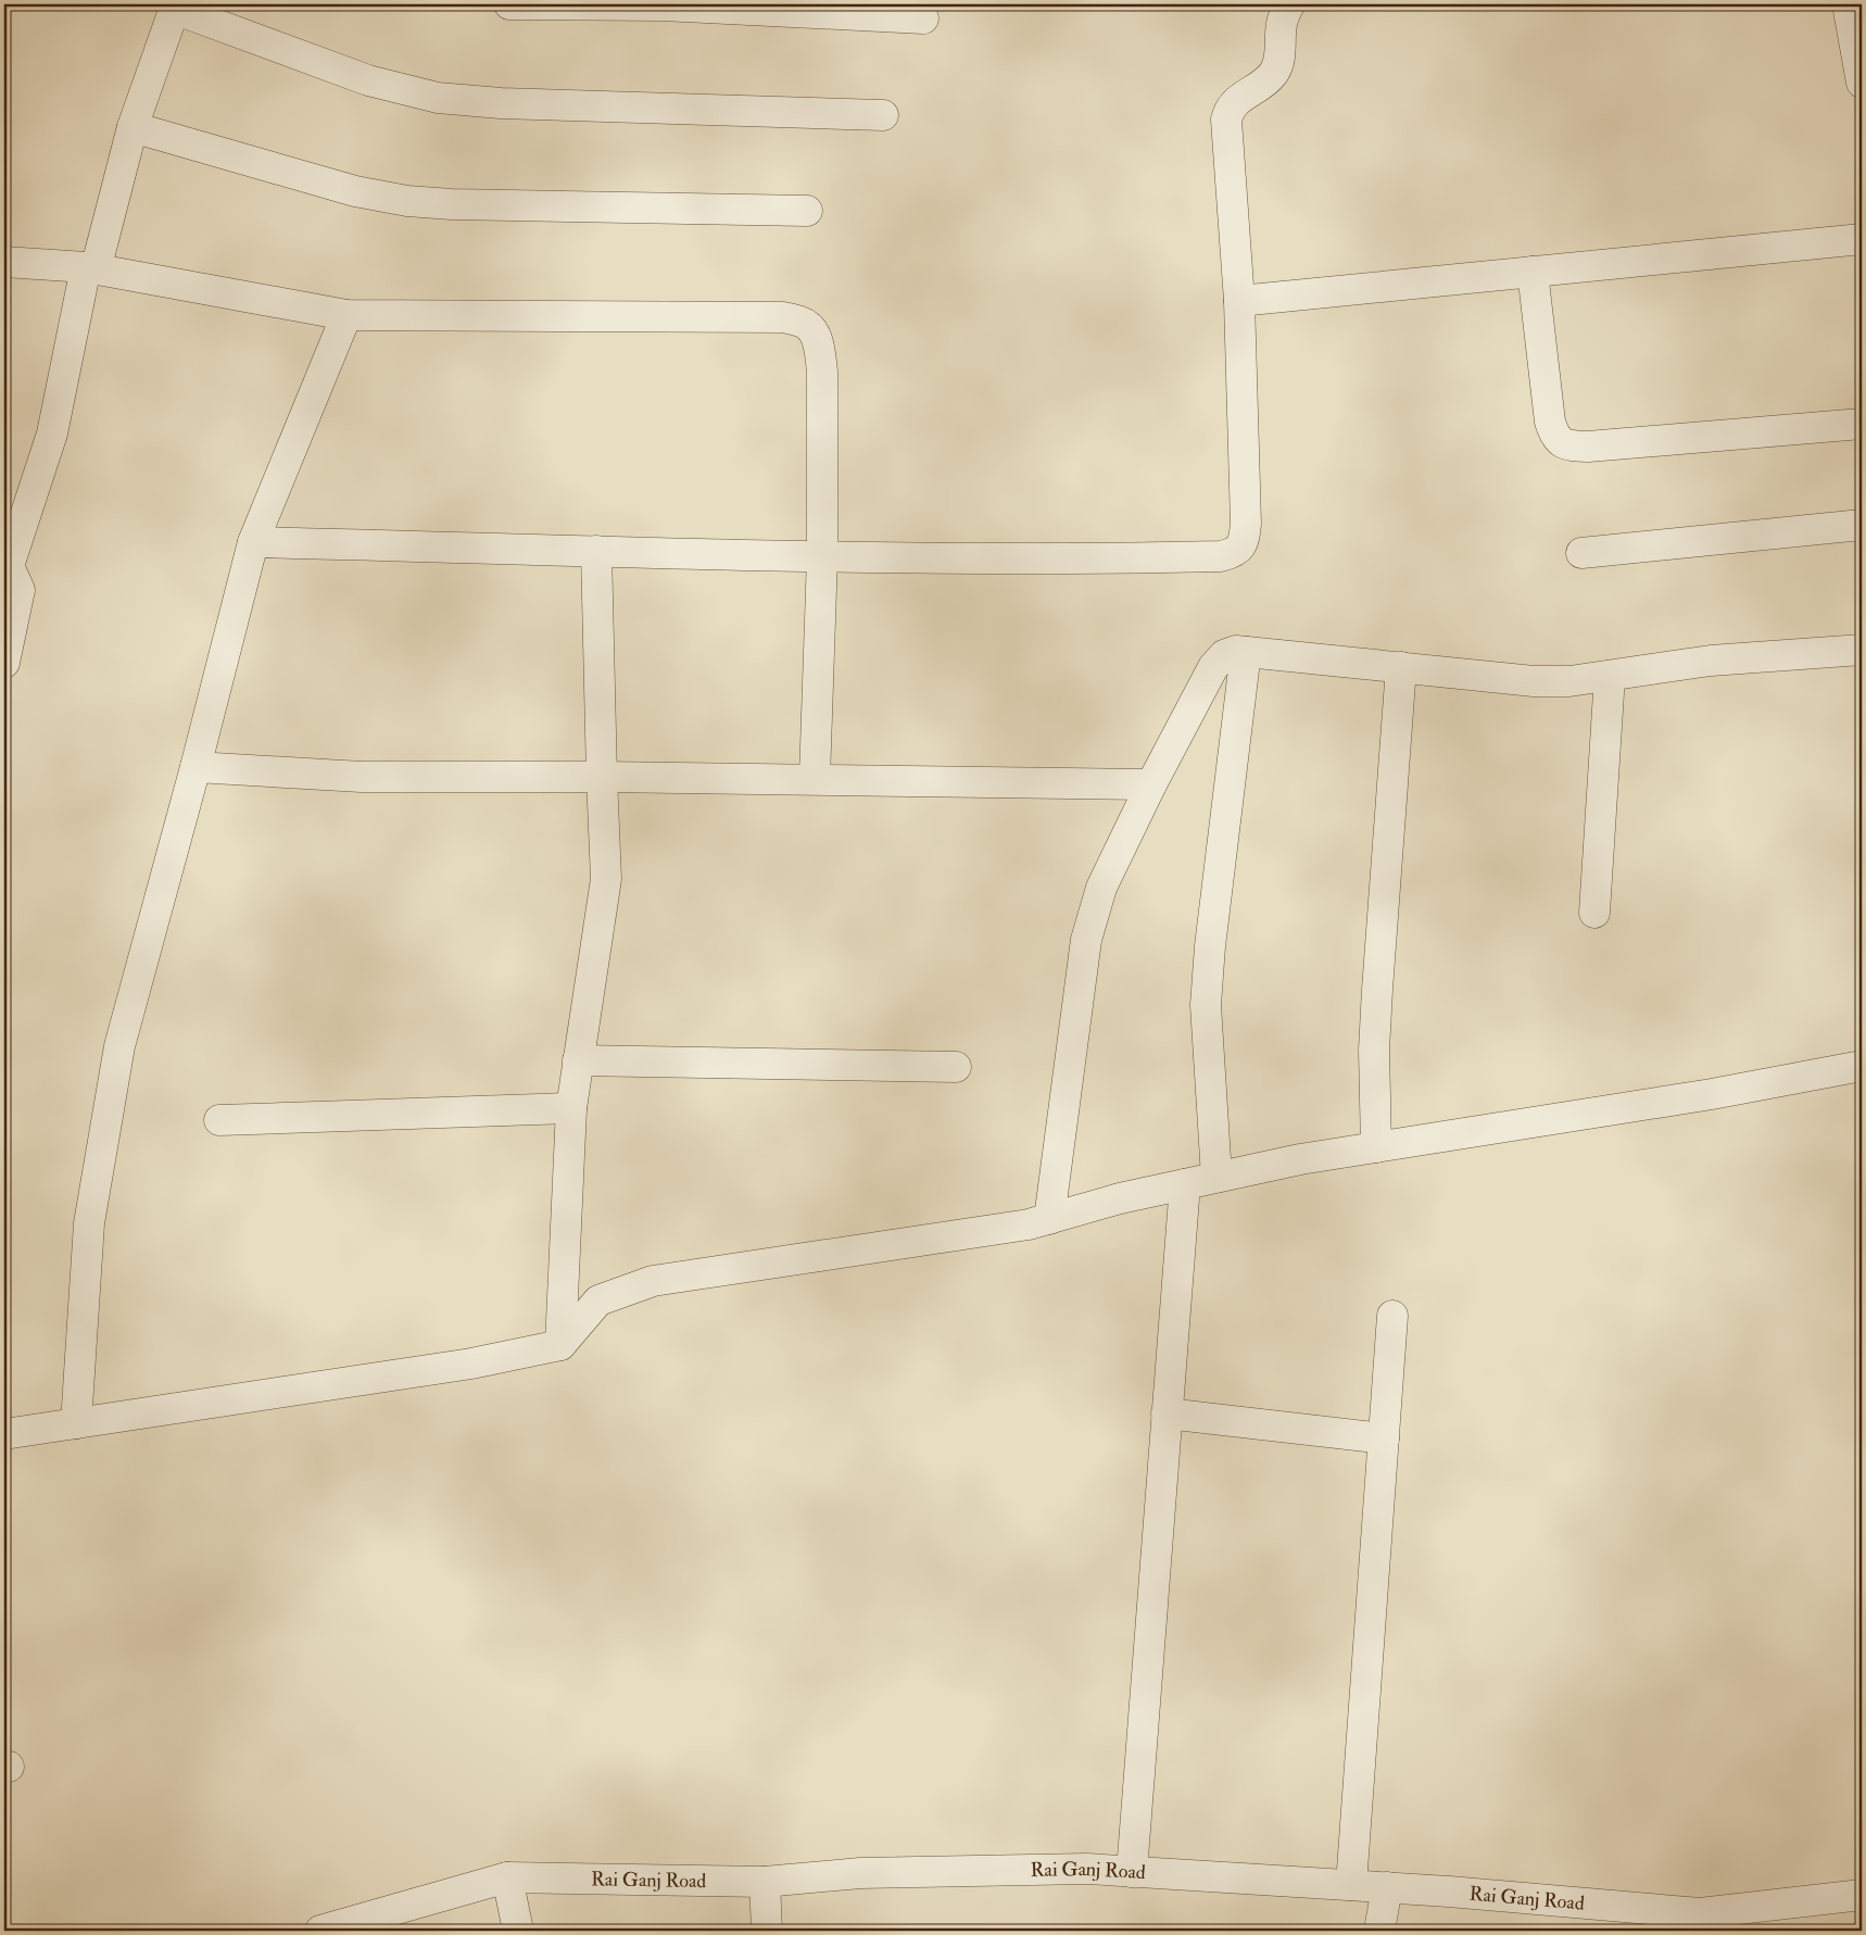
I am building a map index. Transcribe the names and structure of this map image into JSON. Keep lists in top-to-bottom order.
{
  "streets": {
    "street": ["Rai Ganj Road"]
  }
}
